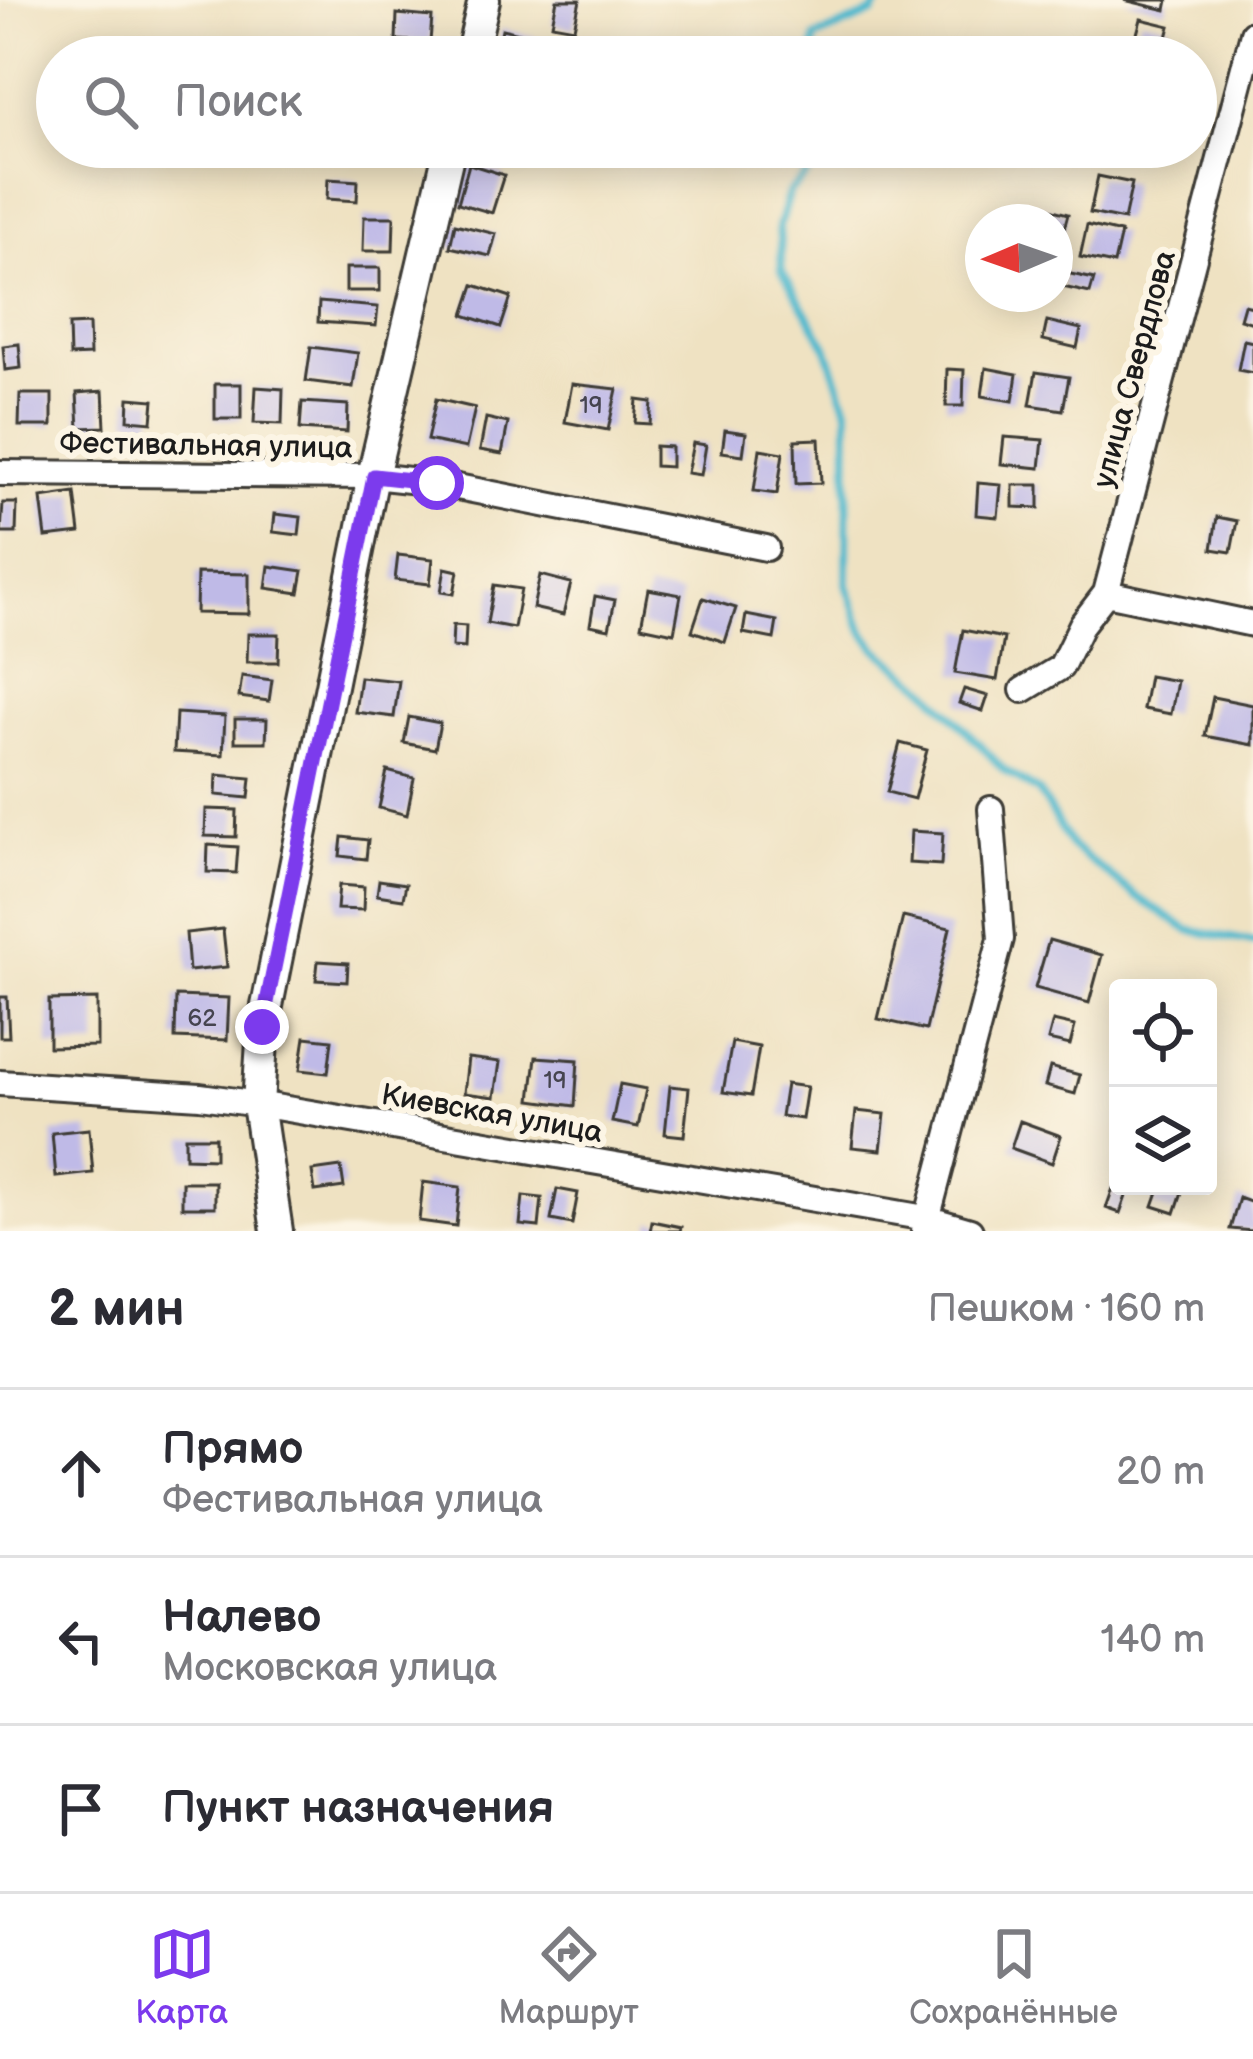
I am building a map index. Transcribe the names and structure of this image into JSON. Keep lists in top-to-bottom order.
{
  "streets": {
    "street": ["улица Свердлова", "Фестивальная улица", "Киевская улица"]
  },
  "house_numbers": ["19", "62", "19"],
  "north": "left",
  "page": {
    "search": "Поиск",
    "heading": ["2 мин", "Пешком · 160 m"],
    "list": [
      ["Прямо", "Фестивальная улица", "20 m"],
      ["Налево", "Московская улица", "140 m"],
      "Пункт назначения"
    ],
    "nav": ["Карта", "Маршрут", "Сохранённые"]
  }
}
